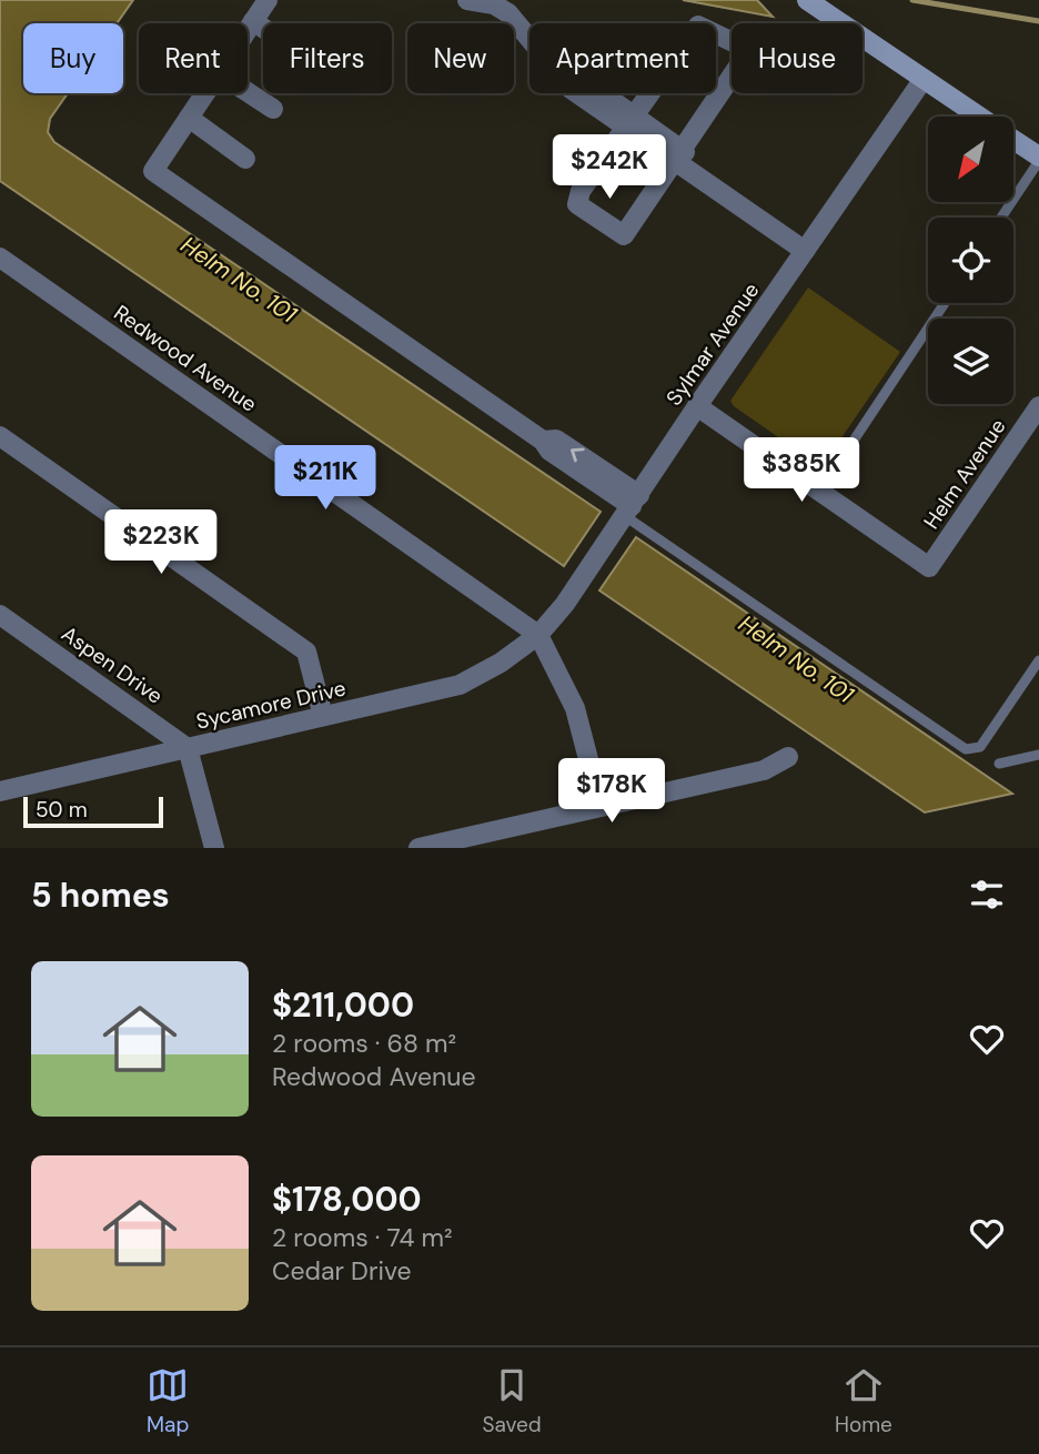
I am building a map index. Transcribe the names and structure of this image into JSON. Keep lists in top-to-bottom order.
{
  "streets": {
    "street": [
      "Sylmar Avenue",
      "Redwood Avenue",
      "Helm Avenue",
      "Aspen Drive",
      "Sycamore Drive"
    ]
  },
  "crossings": [
    ["Sylmar Avenue", "Redwood Avenue"],
    ["Sylmar Avenue", "Sycamore Drive"],
    ["Redwood Avenue", "Sycamore Drive"],
    ["Aspen Drive", "Sycamore Drive"]
  ],
  "water": ["Helm No. 101"],
  "scale_bar": "50 m",
  "north": "bottom left",
  "page": {
    "chip": [
      "Buy",
      "Rent",
      "Filters",
      "New",
      "Apartment",
      "House"
    ],
    "price": [
      "$242K",
      "$385K",
      "$211K",
      "$223K",
      "$178K"
    ],
    "scale": "50 m",
    "heading": "5 homes",
    "list": [
      {
        "name": "$211,000",
        "note": "2 rooms · 68 m² · Redwood Avenue"
      },
      {
        "name": "$178,000",
        "note": "2 rooms · 74 m² · Cedar Drive"
      }
    ],
    "tabs": ["Map", "Saved", "Home"]
  }
}
